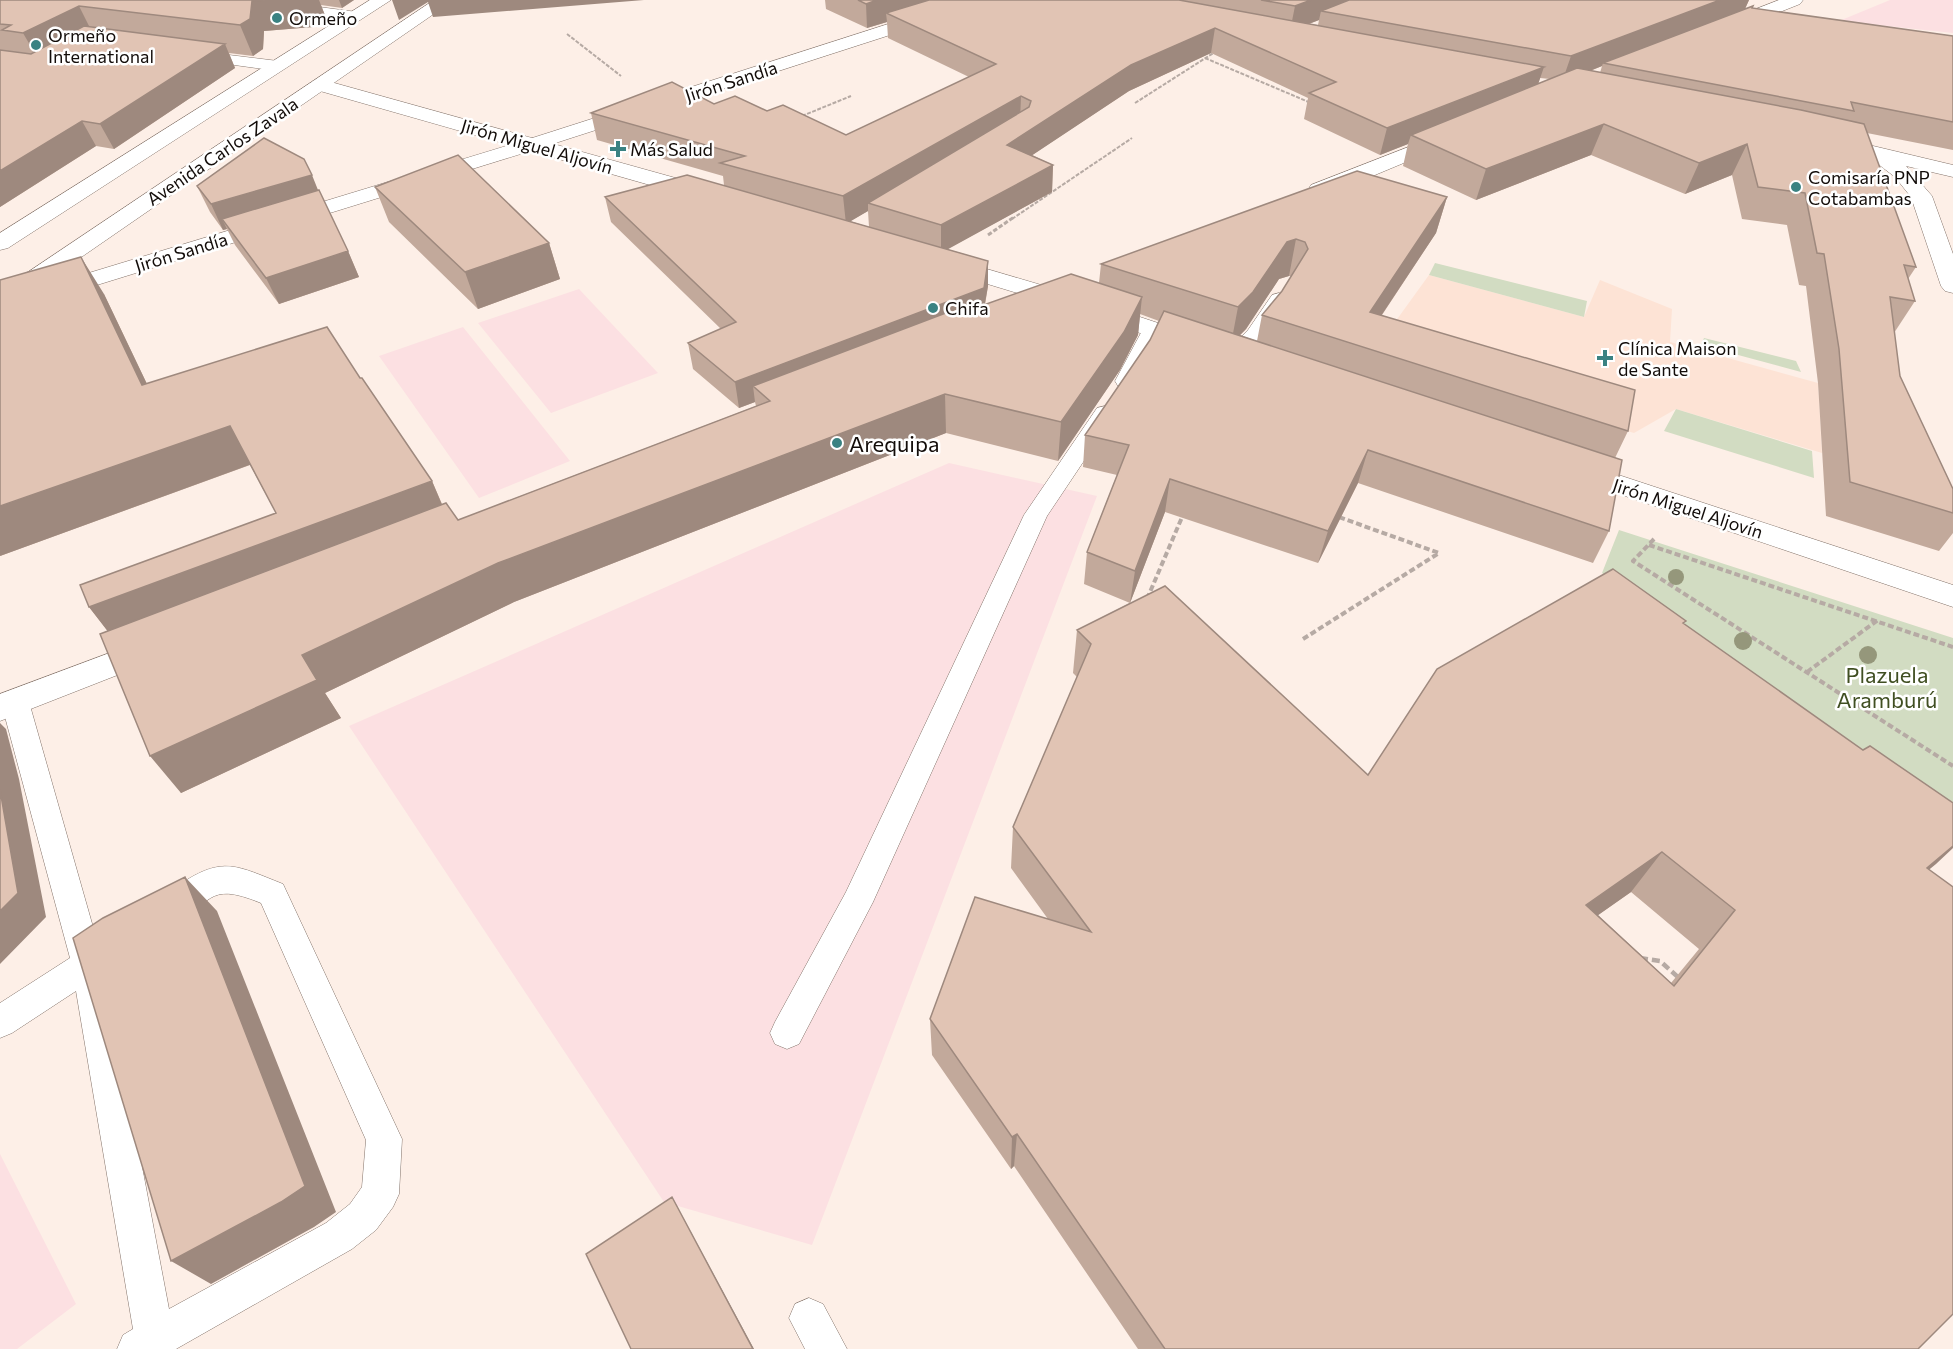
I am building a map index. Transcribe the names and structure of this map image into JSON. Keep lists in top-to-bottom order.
{
  "streets": {
    "street": ["Jirón Sandía", "Jirón Miguel Aljovín", "Avenida Carlos Zavala"]
  },
  "crossings": [
    ["Jirón Sandía", "Jirón Miguel Aljovín"],
    ["Jirón Miguel Aljovín", "Avenida Carlos Zavala"]
  ],
  "parks": ["Plazuela Aramburú"],
  "places": {
    "other": [
      "Ormeño",
      "Ormeño International",
      "Comisaría PNP Cotabambas",
      "Chifa",
      "Arequipa"
    ],
    "health": ["Más Salud", "Clínica Maison de Sante"]
  }
}
